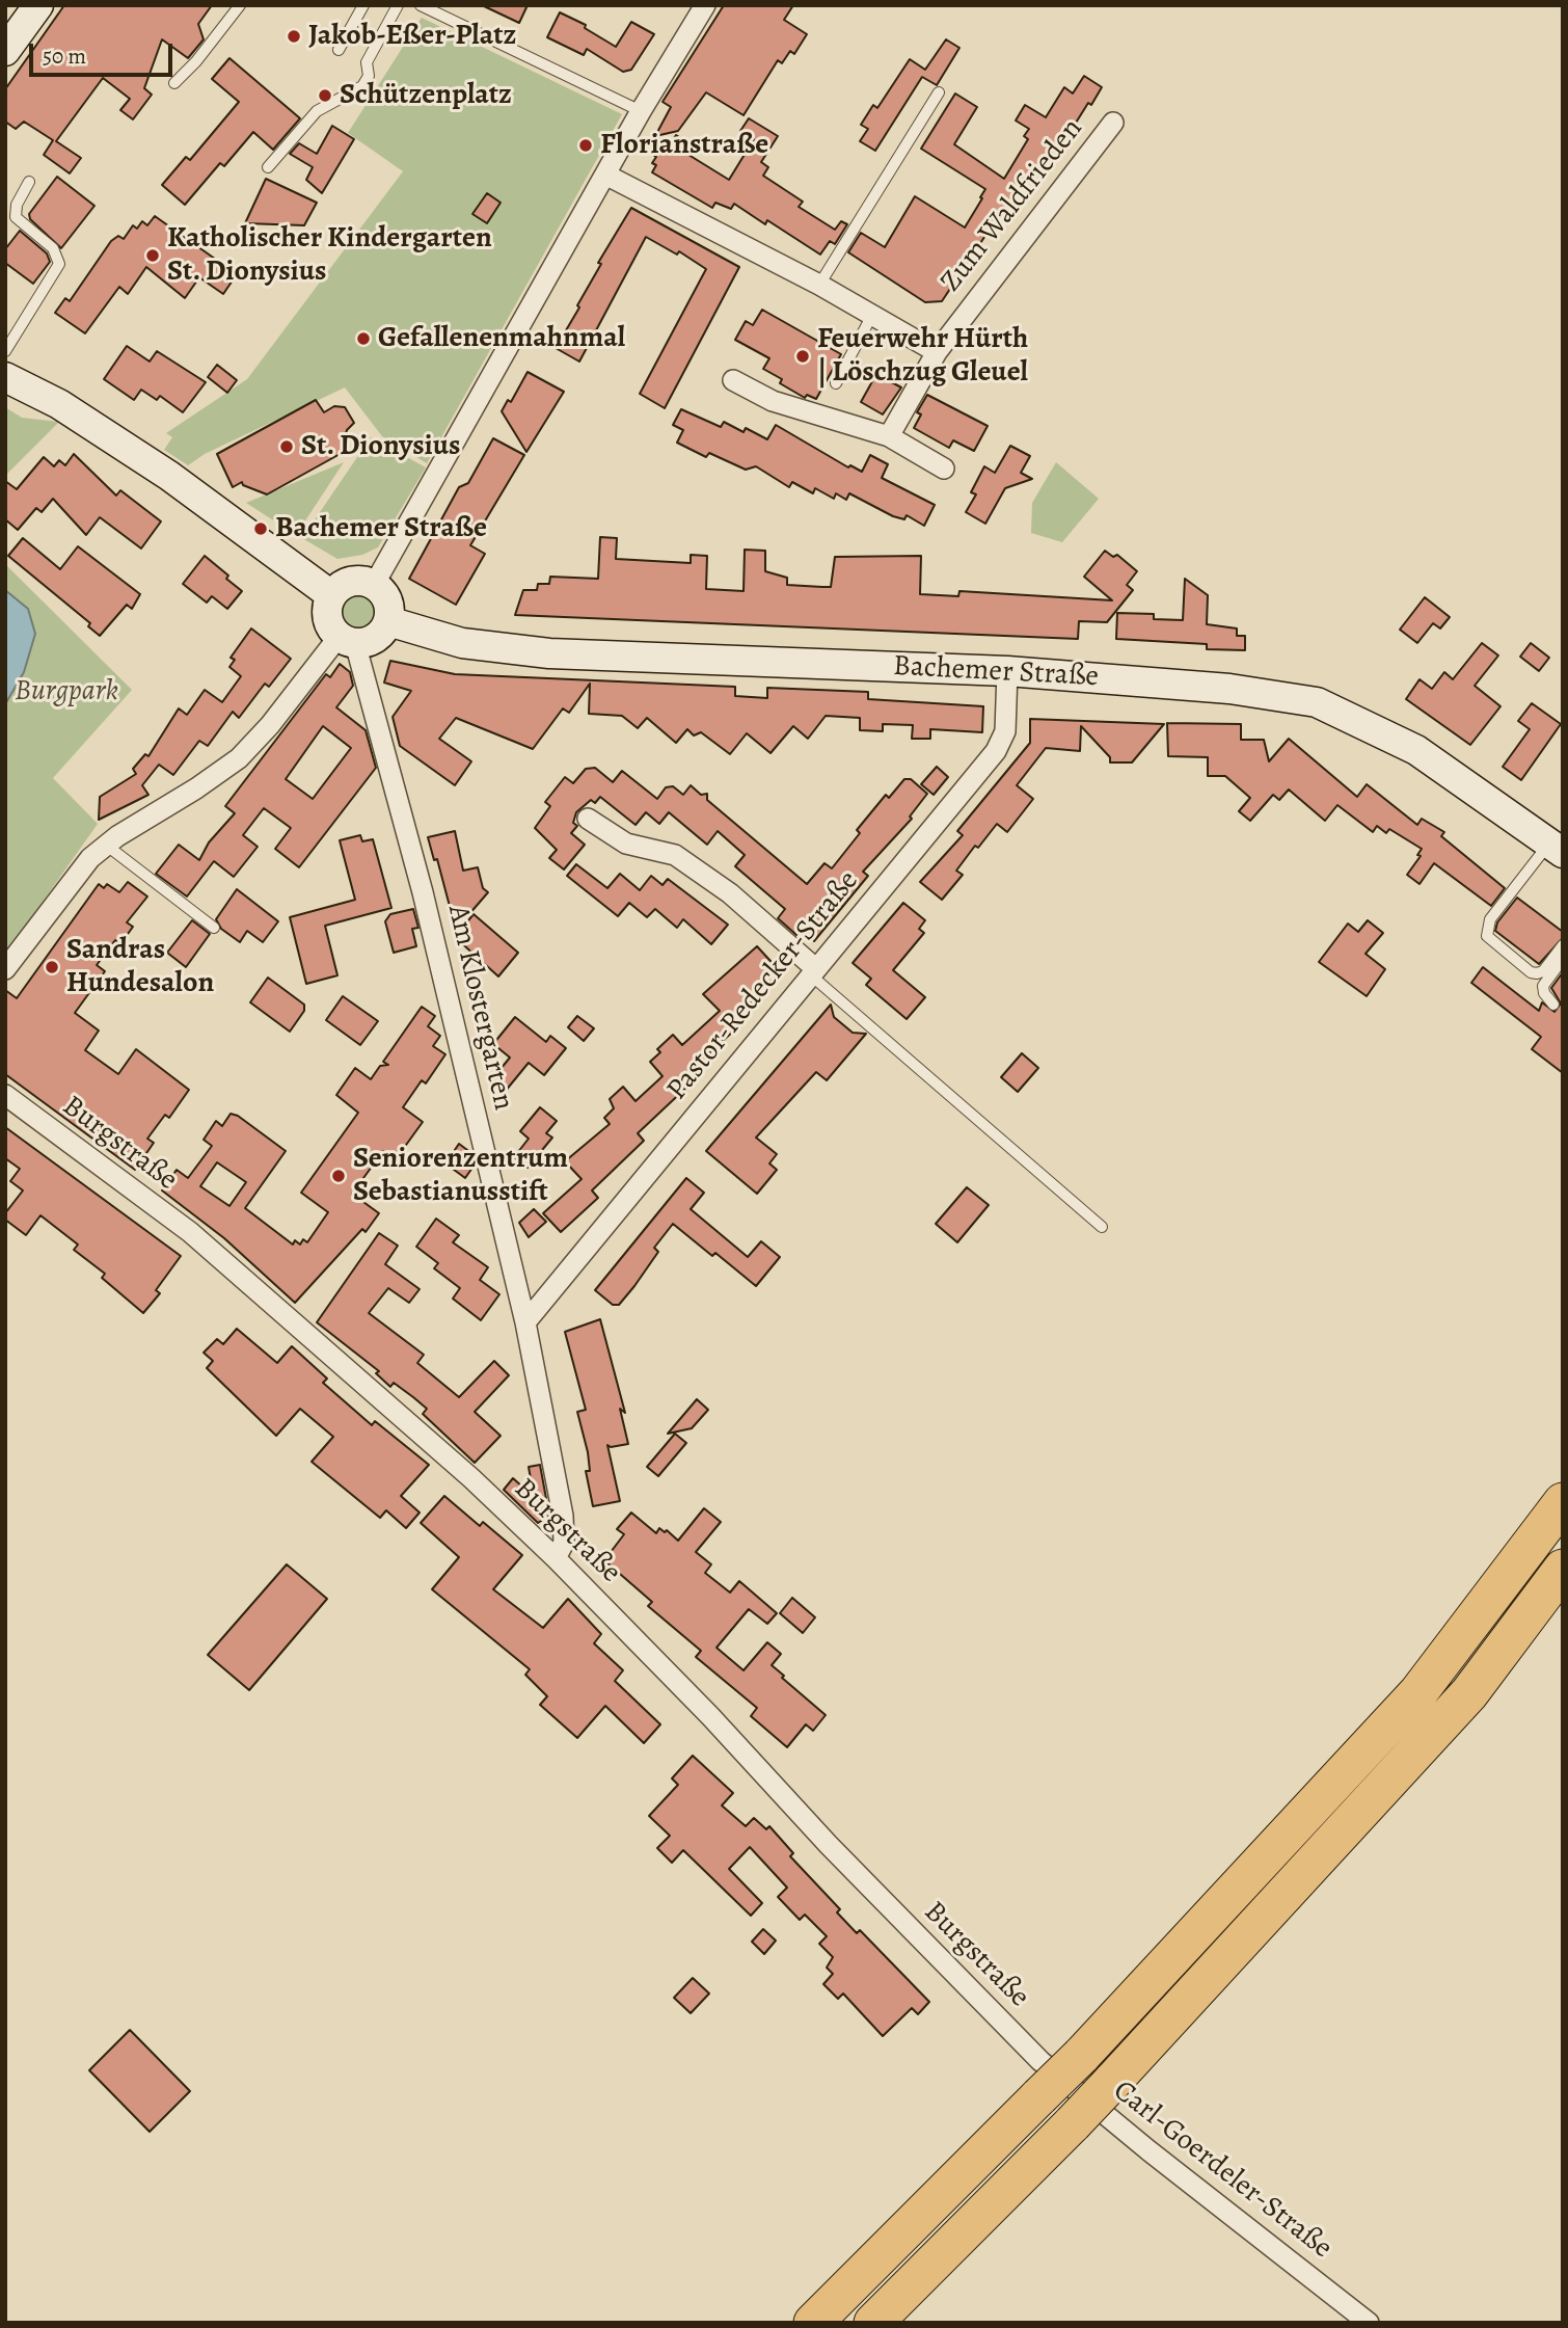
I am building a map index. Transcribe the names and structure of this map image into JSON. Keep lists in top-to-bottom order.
{
  "streets": {
    "street": [
      "Zum Waldfrieden",
      "Bachemer Straße",
      "Pastor-Redecker-Straße",
      "Am Klostergarten",
      "Burgstraße",
      "Carl-Goerdeler-Straße"
    ]
  },
  "crossings": [
    ["Bachemer Straße", "Pastor-Redecker-Straße"],
    ["Bachemer Straße", "Am Klostergarten"],
    ["Pastor-Redecker-Straße", "Am Klostergarten"],
    ["Am Klostergarten", "Burgstraße"],
    ["Burgstraße", "Carl-Goerdeler-Straße"]
  ],
  "parks": ["Burgpark"],
  "places": [
    "Jakob-Eßer-Platz",
    "Schützenplatz",
    "Florianstraße",
    "Katholischer Kindergarten St. Dionysius",
    "Gefallenenmahnmal",
    "Feuerwehr Hürth | Löschzug Gleuel",
    "St. Dionysius",
    "Bachemer Straße",
    "Sandras Hundesalon",
    "Seniorenzentrum Sebastianusstift"
  ],
  "scale_bar": "50 m"
}
